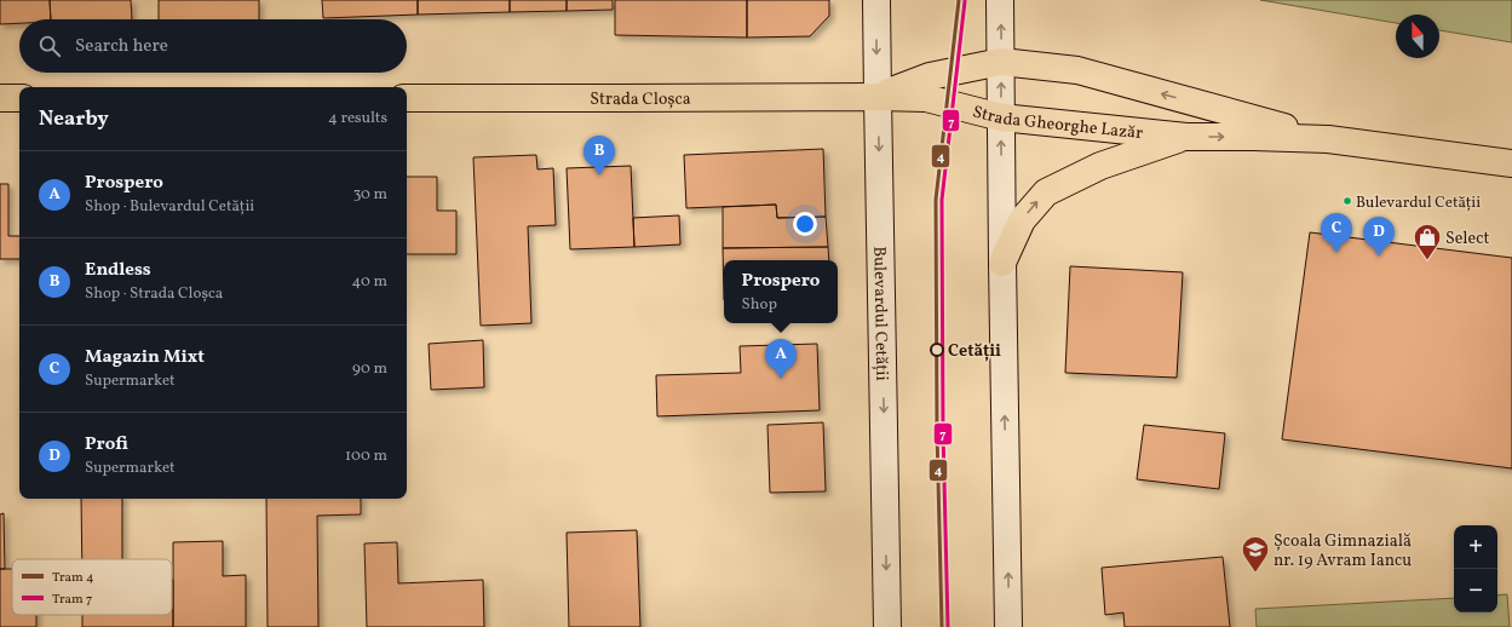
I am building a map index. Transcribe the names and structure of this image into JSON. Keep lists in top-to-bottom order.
{
  "streets": {
    "main road": ["Strada Cloșca", "Strada Gheorghe Lazăr", "Bulevardul Cetății"]
  },
  "crossings": [
    ["Strada Cloșca", "Strada Gheorghe Lazăr"],
    ["Strada Cloșca", "Bulevardul Cetății"],
    ["Strada Gheorghe Lazăr", "Bulevardul Cetății"]
  ],
  "places": {
    "other": ["Bulevardul Cetății", "Cetății"],
    "shop": ["Select"],
    "school or university": ["Școala Gimnazială nr. 19 Avram Iancu"]
  },
  "lines": ["tram line 4", "tram line 7"],
  "legend": ["Tram 4", "Tram 7"],
  "north": "top",
  "page": {
    "search": "Search here",
    "heading": ["Nearby", "4 results"],
    "pins": [
      "B",
      "C",
      "D",
      "A"
    ],
    "list": [
      {
        "mark": "A",
        "name": "Prospero",
        "note": "Shop · Bulevardul Cetății",
        "value": "30 m"
      },
      {
        "mark": "B",
        "name": "Endless",
        "note": "Shop · Strada Cloșca",
        "value": "40 m"
      },
      {
        "mark": "C",
        "name": "Magazin Mixt",
        "note": "Supermarket",
        "value": "90 m"
      },
      {
        "mark": "D",
        "name": "Profi",
        "note": "Supermarket",
        "value": "100 m"
      }
    ],
    "popup": ["Prospero", "Shop"],
    "map_buttons": ["+", "−"]
  }
}
